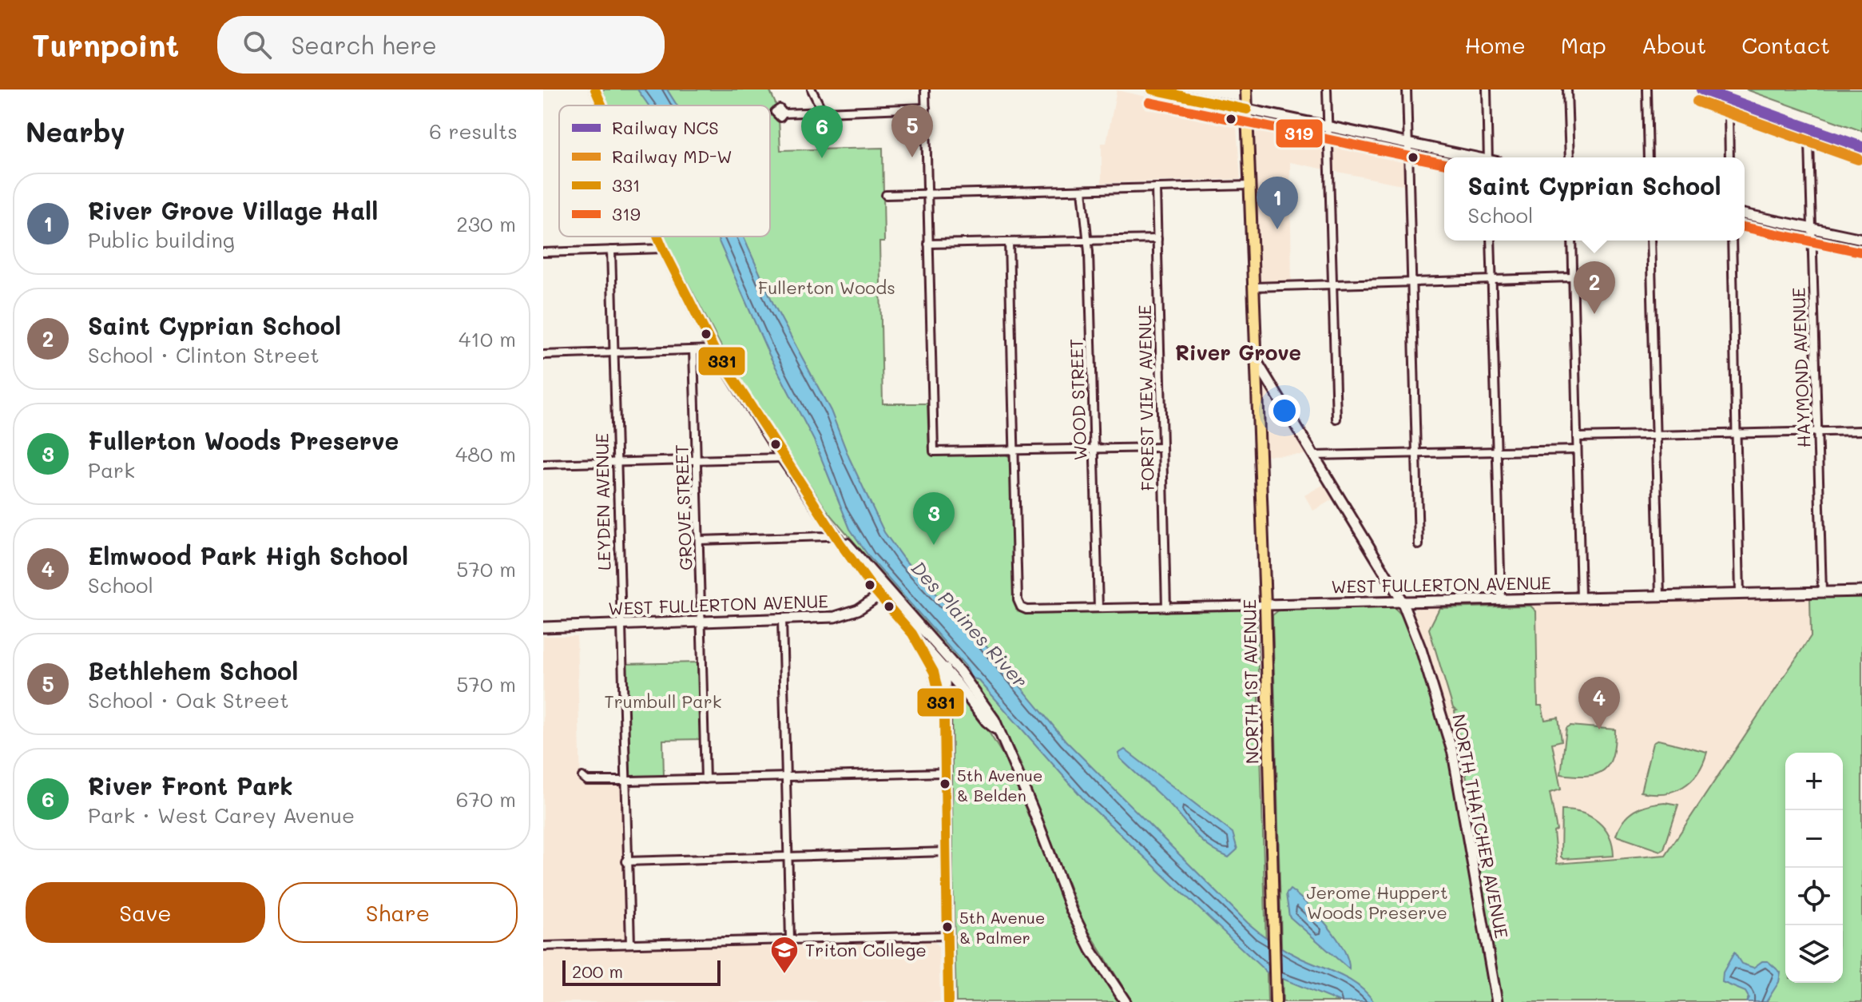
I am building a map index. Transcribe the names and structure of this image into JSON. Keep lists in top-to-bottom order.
{
  "streets": {
    "main road": ["NORTH 1ST AVENUE", "NORTH THATCHER AVENUE"],
    "street": [
      "HAYMOND AVENUE",
      "FOREST VIEW AVENUE",
      "WOOD STREET",
      "LEYDEN AVENUE",
      "GROVE STREET",
      "WEST FULLERTON AVENUE"
    ]
  },
  "crossings": [
    ["HAYMOND AVENUE", "WEST FULLERTON AVENUE"],
    ["FOREST VIEW AVENUE", "WEST FULLERTON AVENUE"],
    ["WOOD STREET", "WEST FULLERTON AVENUE"],
    ["LEYDEN AVENUE", "WEST FULLERTON AVENUE"],
    ["GROVE STREET", "WEST FULLERTON AVENUE"],
    ["WEST FULLERTON AVENUE", "NORTH 1ST AVENUE"],
    ["WEST FULLERTON AVENUE", "NORTH THATCHER AVENUE"],
    ["NORTH 1ST AVENUE", "NORTH THATCHER AVENUE"]
  ],
  "districts": ["River Grove"],
  "water": ["Des Plaines River"],
  "parks": ["Fullerton Woods", "Trumbull Park", "Jerome Huppert Woods Preserve"],
  "places": {
    "other": ["5th Avenue & Belden", "5th Avenue & Palmer"],
    "school or university": ["Triton College"]
  },
  "lines": [
    "rail line NCS",
    "transit line 331",
    "rail line MD-W",
    "transit line 319"
  ],
  "legend": [
    "Railway NCS",
    "Railway MD-W",
    "331",
    "319"
  ],
  "scale_bar": "200 m",
  "page": {
    "header": "Turnpoint",
    "search": "Search here",
    "nav": [
      "Home",
      "Map",
      "About",
      "Contact"
    ],
    "heading": ["Nearby", "6 results"],
    "pins": [
      "5",
      "6",
      "1",
      "2",
      "3",
      "4"
    ],
    "popup": ["Saint Cyprian School", "School"],
    "list": [
      {
        "mark": "1",
        "name": "River Grove Village Hall",
        "note": "Public building",
        "value": "230 m"
      },
      {
        "mark": "2",
        "name": "Saint Cyprian School",
        "note": "School · Clinton Street",
        "value": "410 m"
      },
      {
        "mark": "3",
        "name": "Fullerton Woods Preserve",
        "note": "Park",
        "value": "480 m"
      },
      {
        "mark": "4",
        "name": "Elmwood Park High School",
        "note": "School",
        "value": "570 m"
      },
      {
        "mark": "5",
        "name": "Bethlehem School",
        "note": "School · Oak Street",
        "value": "570 m"
      },
      {
        "mark": "6",
        "name": "River Front Park",
        "note": "Park · West Carey Avenue",
        "value": "670 m"
      }
    ],
    "map_buttons": ["+", "−"],
    "buttons": ["Save", "Share"],
    "scale": "200 m"
  }
}
